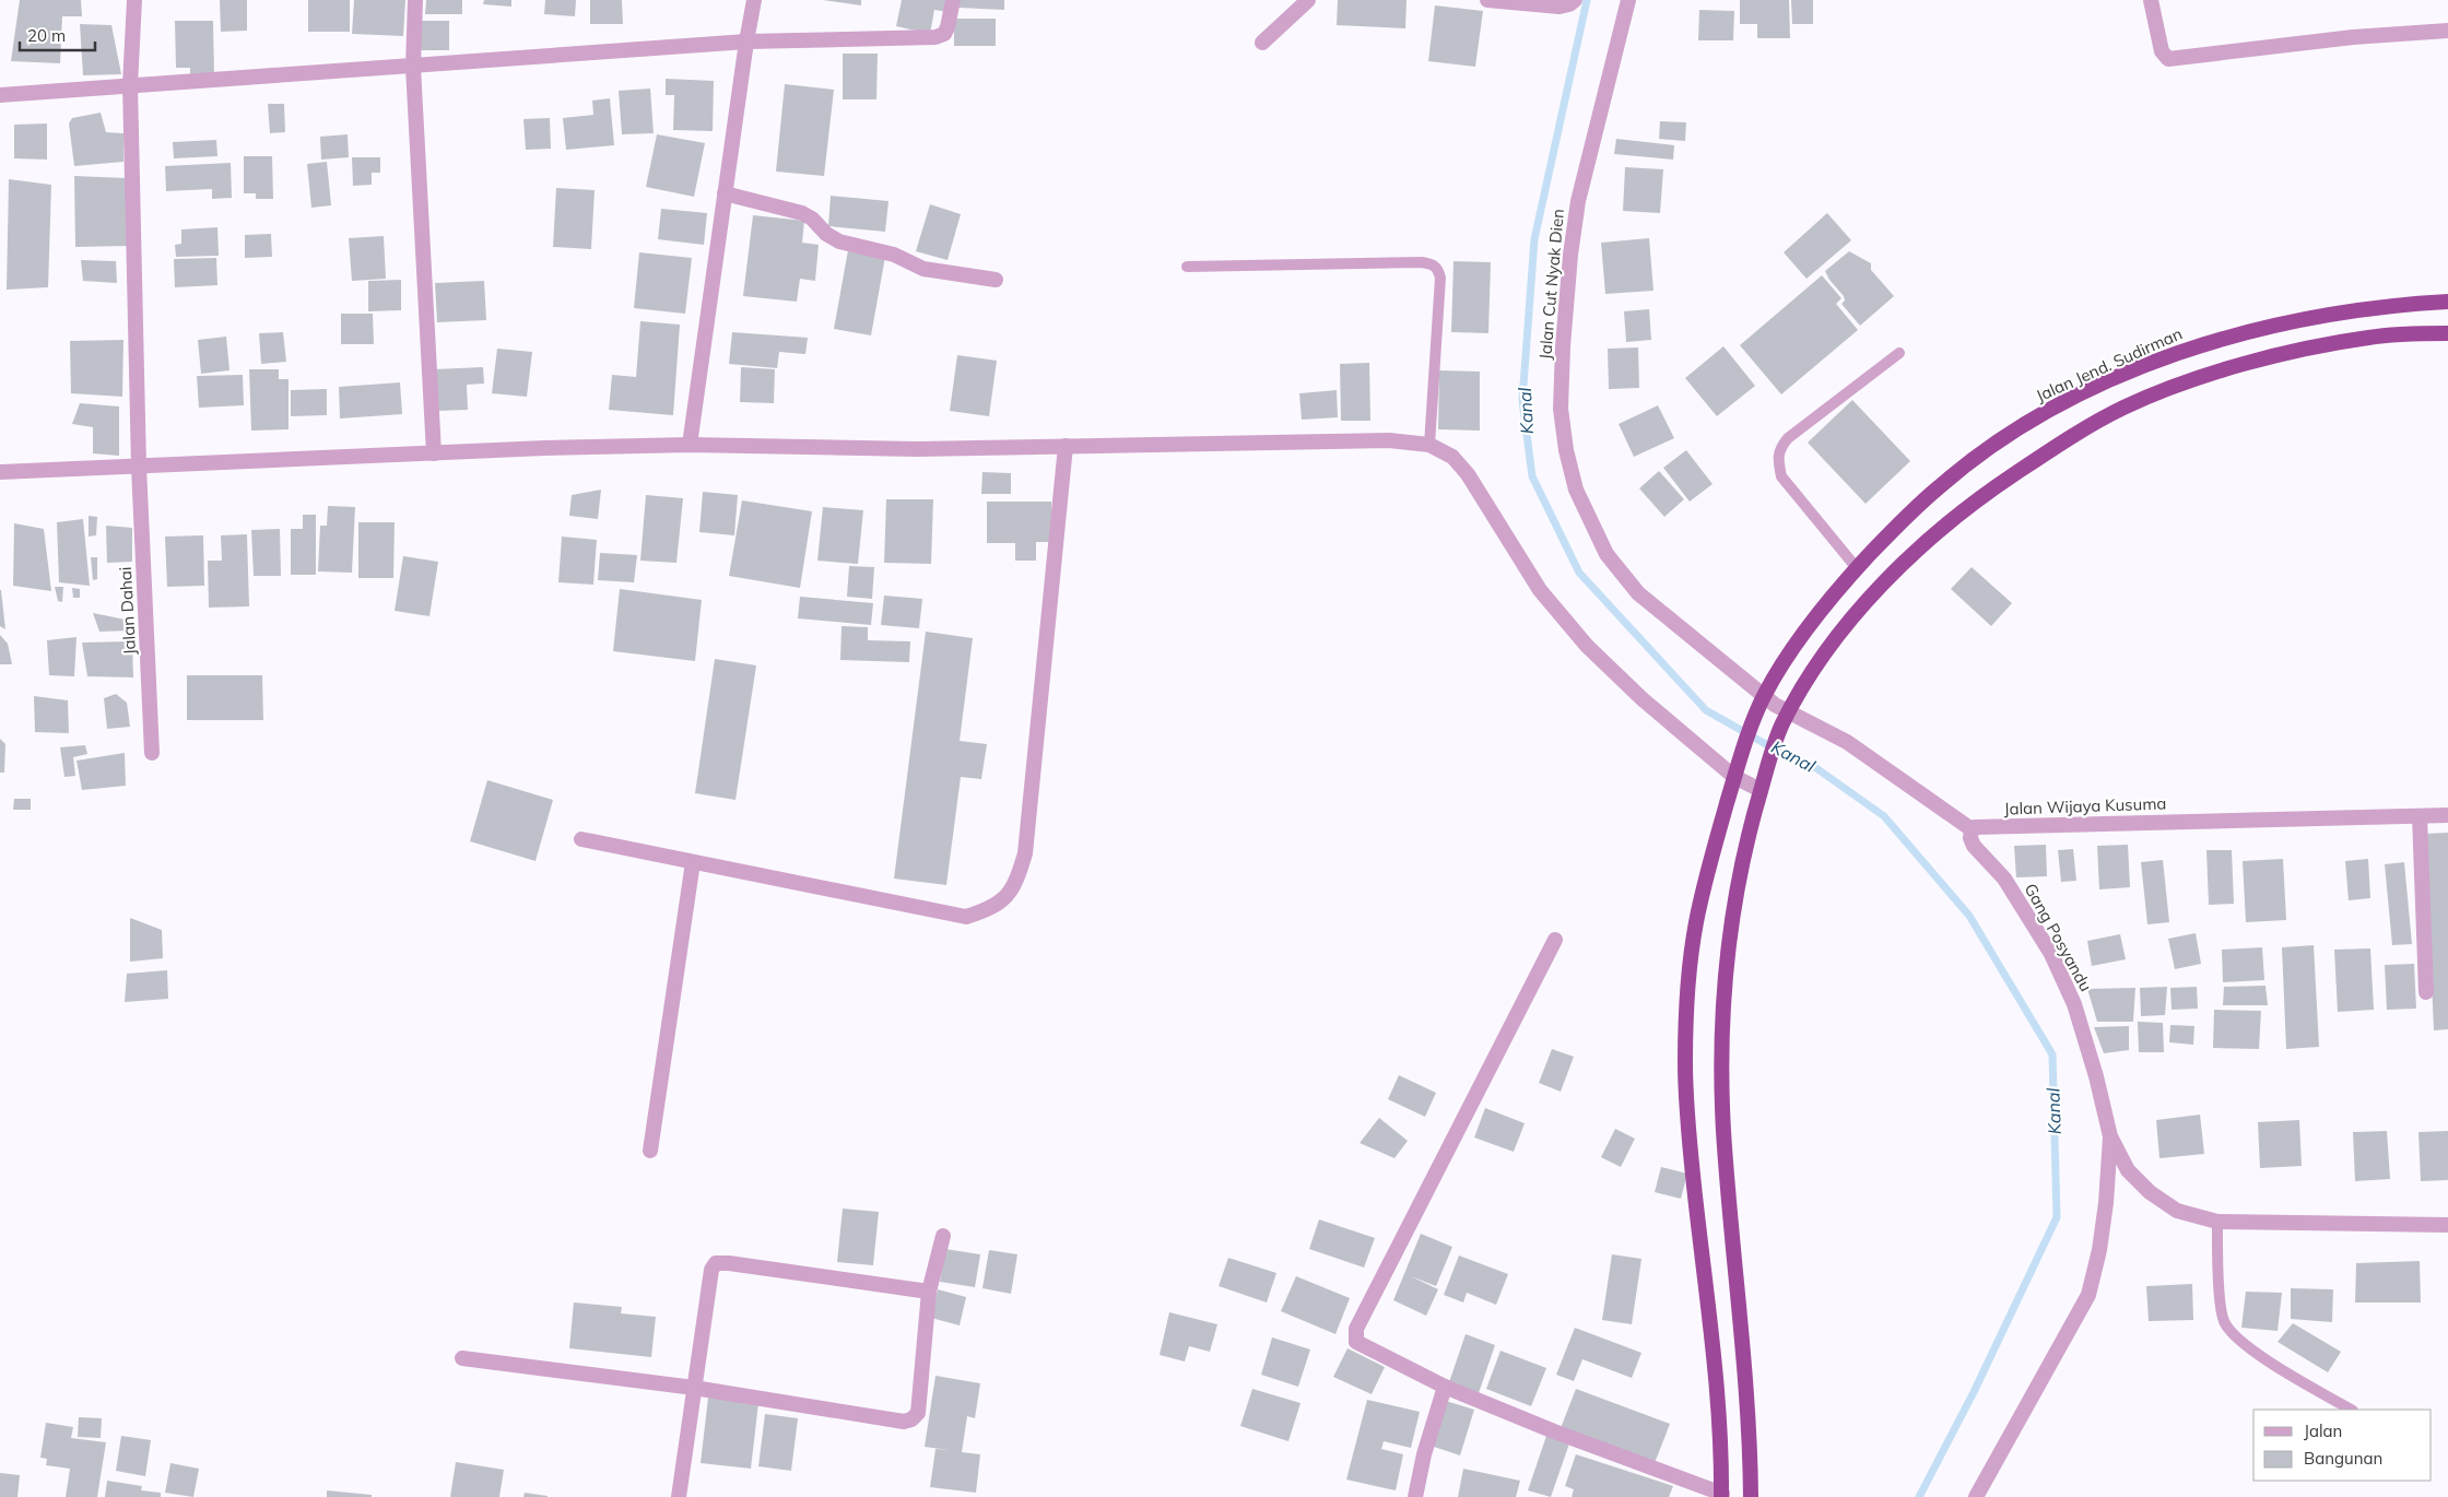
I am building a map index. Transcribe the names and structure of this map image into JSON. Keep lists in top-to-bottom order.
{
  "streets": {
    "highway": ["Jalan Jend. Sudirman"],
    "street": [
      "Jalan Cut Nyak Dien",
      "Jalan Dahai",
      "Jalan Wijaya Kusuma",
      "Gang Posyandu"
    ]
  },
  "crossings": [
    ["Jalan Cut Nyak Dien", "Jalan Jend. Sudirman"],
    ["Jalan Wijaya Kusuma", "Gang Posyandu"]
  ],
  "water": ["Kanal"],
  "legend": ["Jalan", "Bangunan"],
  "scale_bar": "20 m"
}
